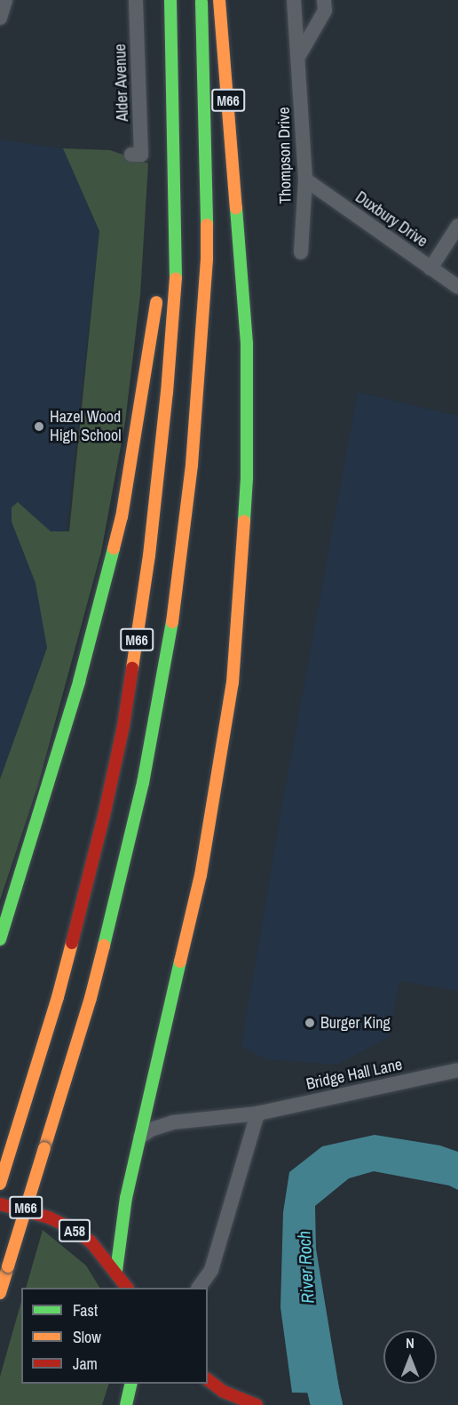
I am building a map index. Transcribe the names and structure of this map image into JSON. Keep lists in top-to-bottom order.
{
  "streets": {
    "highway": ["M66", "A58"],
    "street": [
      "Alder Avenue",
      "Thompson Drive",
      "Duxbury Drive",
      "Bridge Hall Lane"
    ]
  },
  "crossings": [
    ["M66", "Bridge Hall Lane"],
    ["Thompson Drive", "Duxbury Drive"]
  ],
  "water": ["River Roch"],
  "places": ["Hazel Wood High School", "Burger King"],
  "legend": ["Fast", "Slow", "Jam"],
  "north": "top"
}
